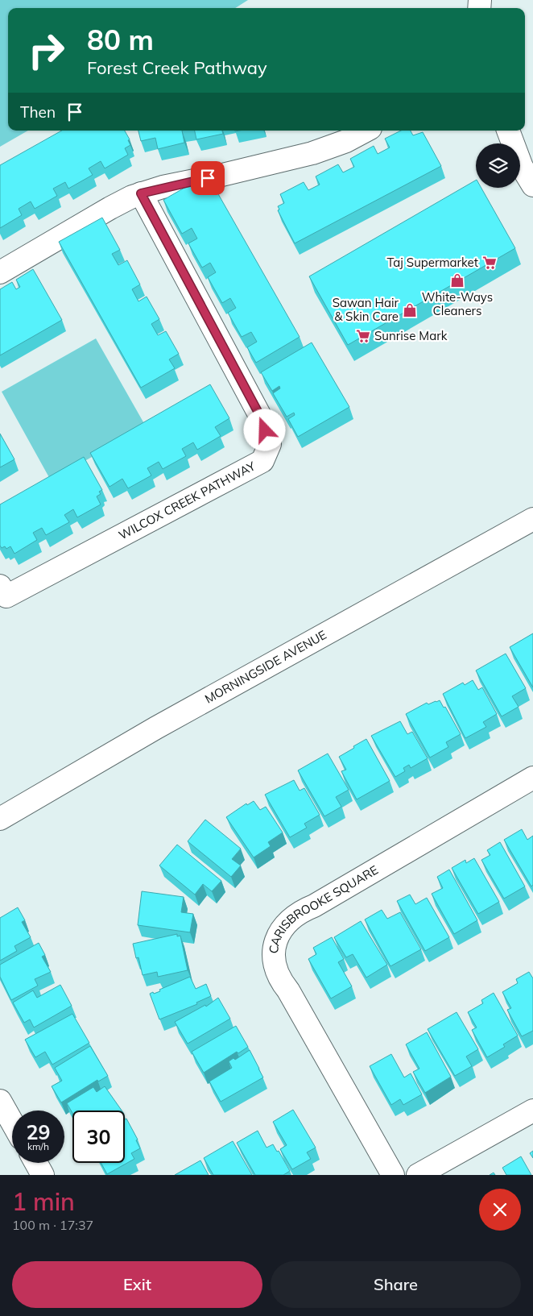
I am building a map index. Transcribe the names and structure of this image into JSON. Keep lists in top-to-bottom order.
{
  "streets": {
    "street": ["WILCOX CREEK PATHWAY", "MORNINGSIDE AVENUE", "CARISBROOKE SQUARE"]
  },
  "places": {
    "supermarket": ["Taj Supermarket", "Sunrise Mark"],
    "shop": ["White-Ways Cleaners", "Sawan Hair & Skin Care"]
  },
  "page": {
    "turn": ["80 m", "Forest Creek Pathway"],
    "then": "Then",
    "speed": "29 km/h",
    "limit": "30",
    "heading": ["1 min", "100 m · 17:37"],
    "buttons": ["Exit", "Share"]
  }
}
